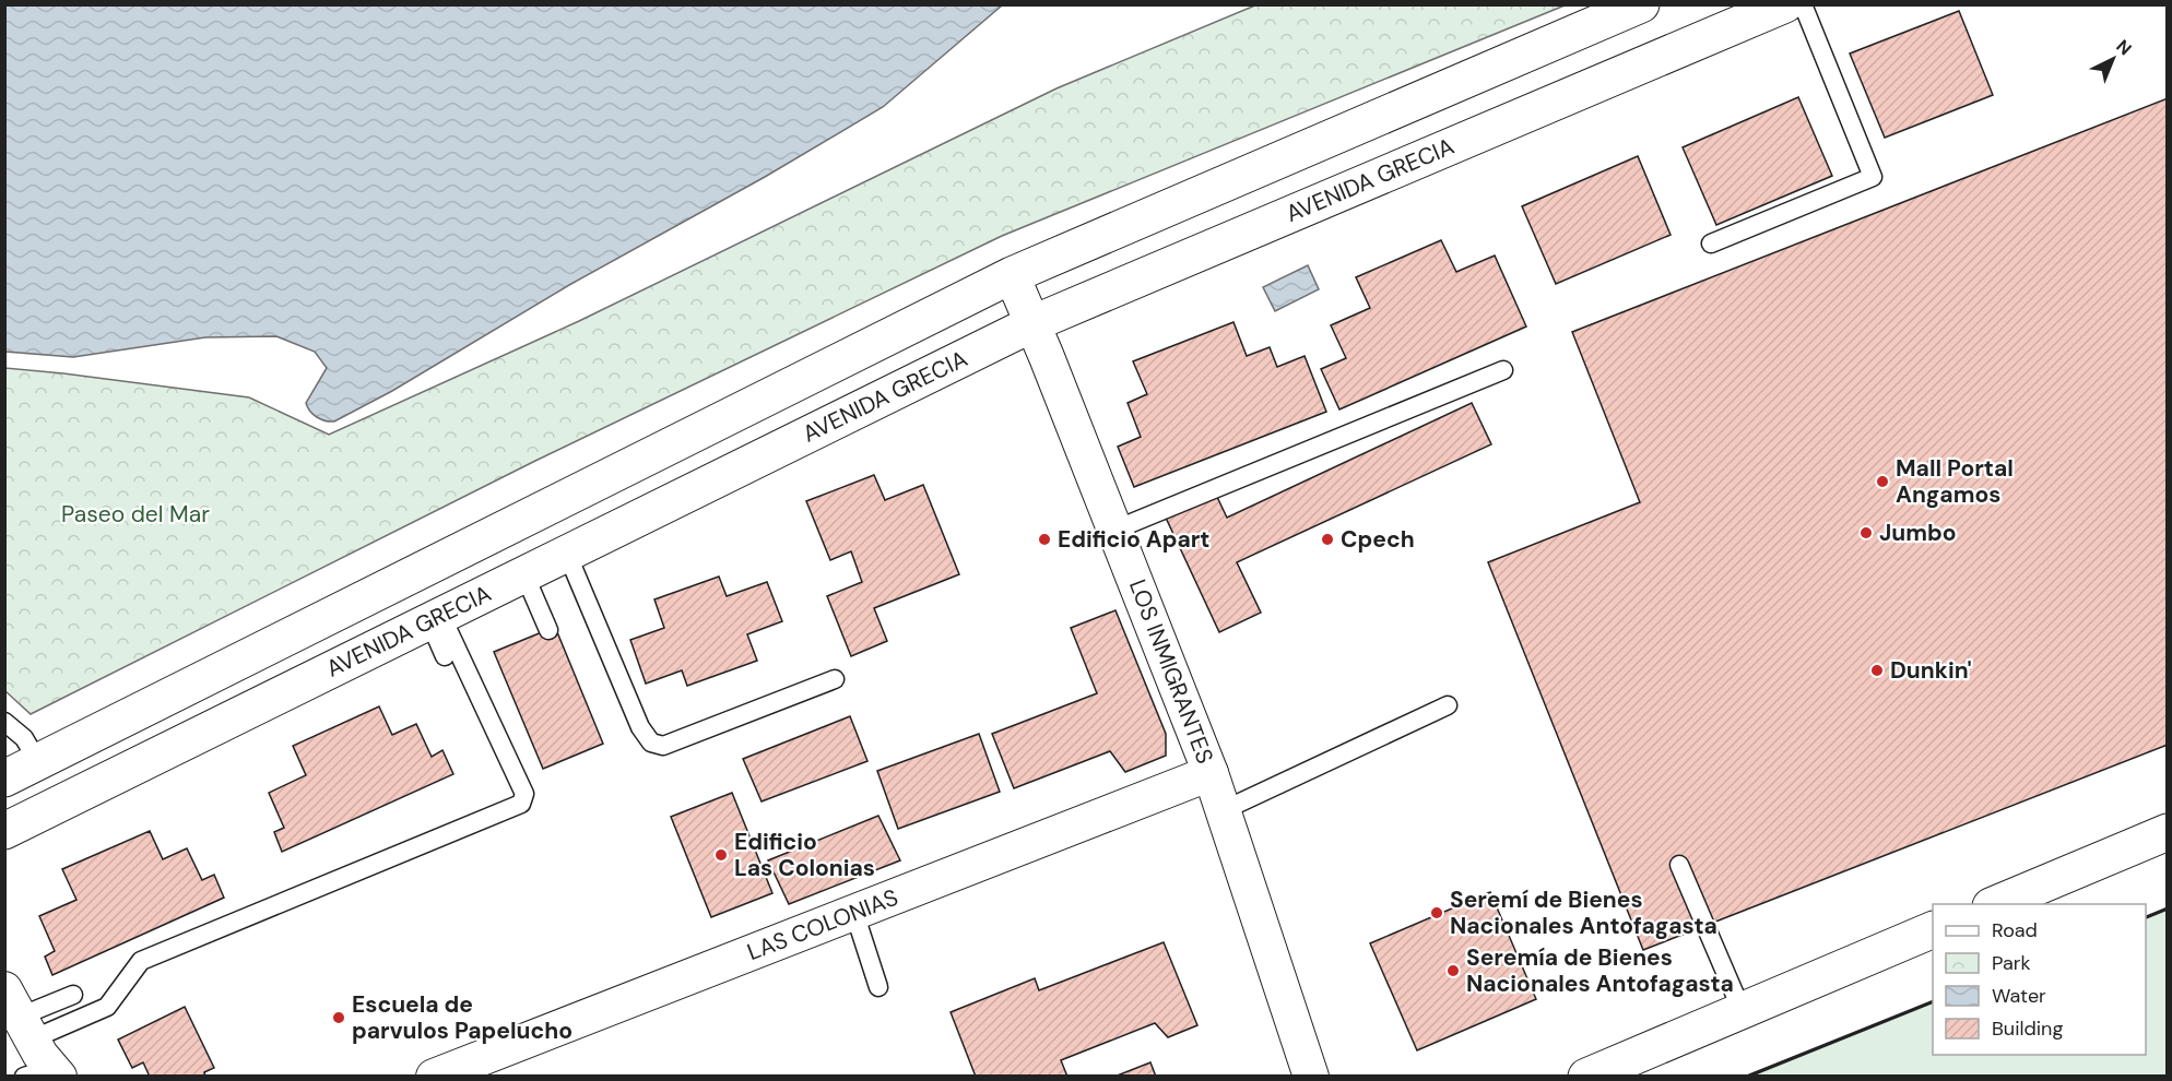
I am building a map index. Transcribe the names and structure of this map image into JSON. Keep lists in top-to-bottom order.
{
  "streets": {
    "main road": ["AVENIDA GRECIA"],
    "street": ["LOS INMIGRANTES", "LAS COLONIAS"]
  },
  "crossings": [
    ["AVENIDA GRECIA", "LOS INMIGRANTES"],
    ["LOS INMIGRANTES", "LAS COLONIAS"]
  ],
  "parks": ["Paseo del Mar"],
  "places": [
    "Mall Portal Angamos",
    "Jumbo",
    "Edificio Apart",
    "Cpech",
    "Dunkin'",
    "Edificio Las Colonias",
    "Seremí de Bienes Nacionales Antofagasta",
    "Seremía de Bienes Nacionales Antofagasta",
    "Escuela de parvulos Papelucho"
  ],
  "legend": [
    "Road",
    "Park",
    "Water",
    "Building"
  ],
  "north": "top right"
}
